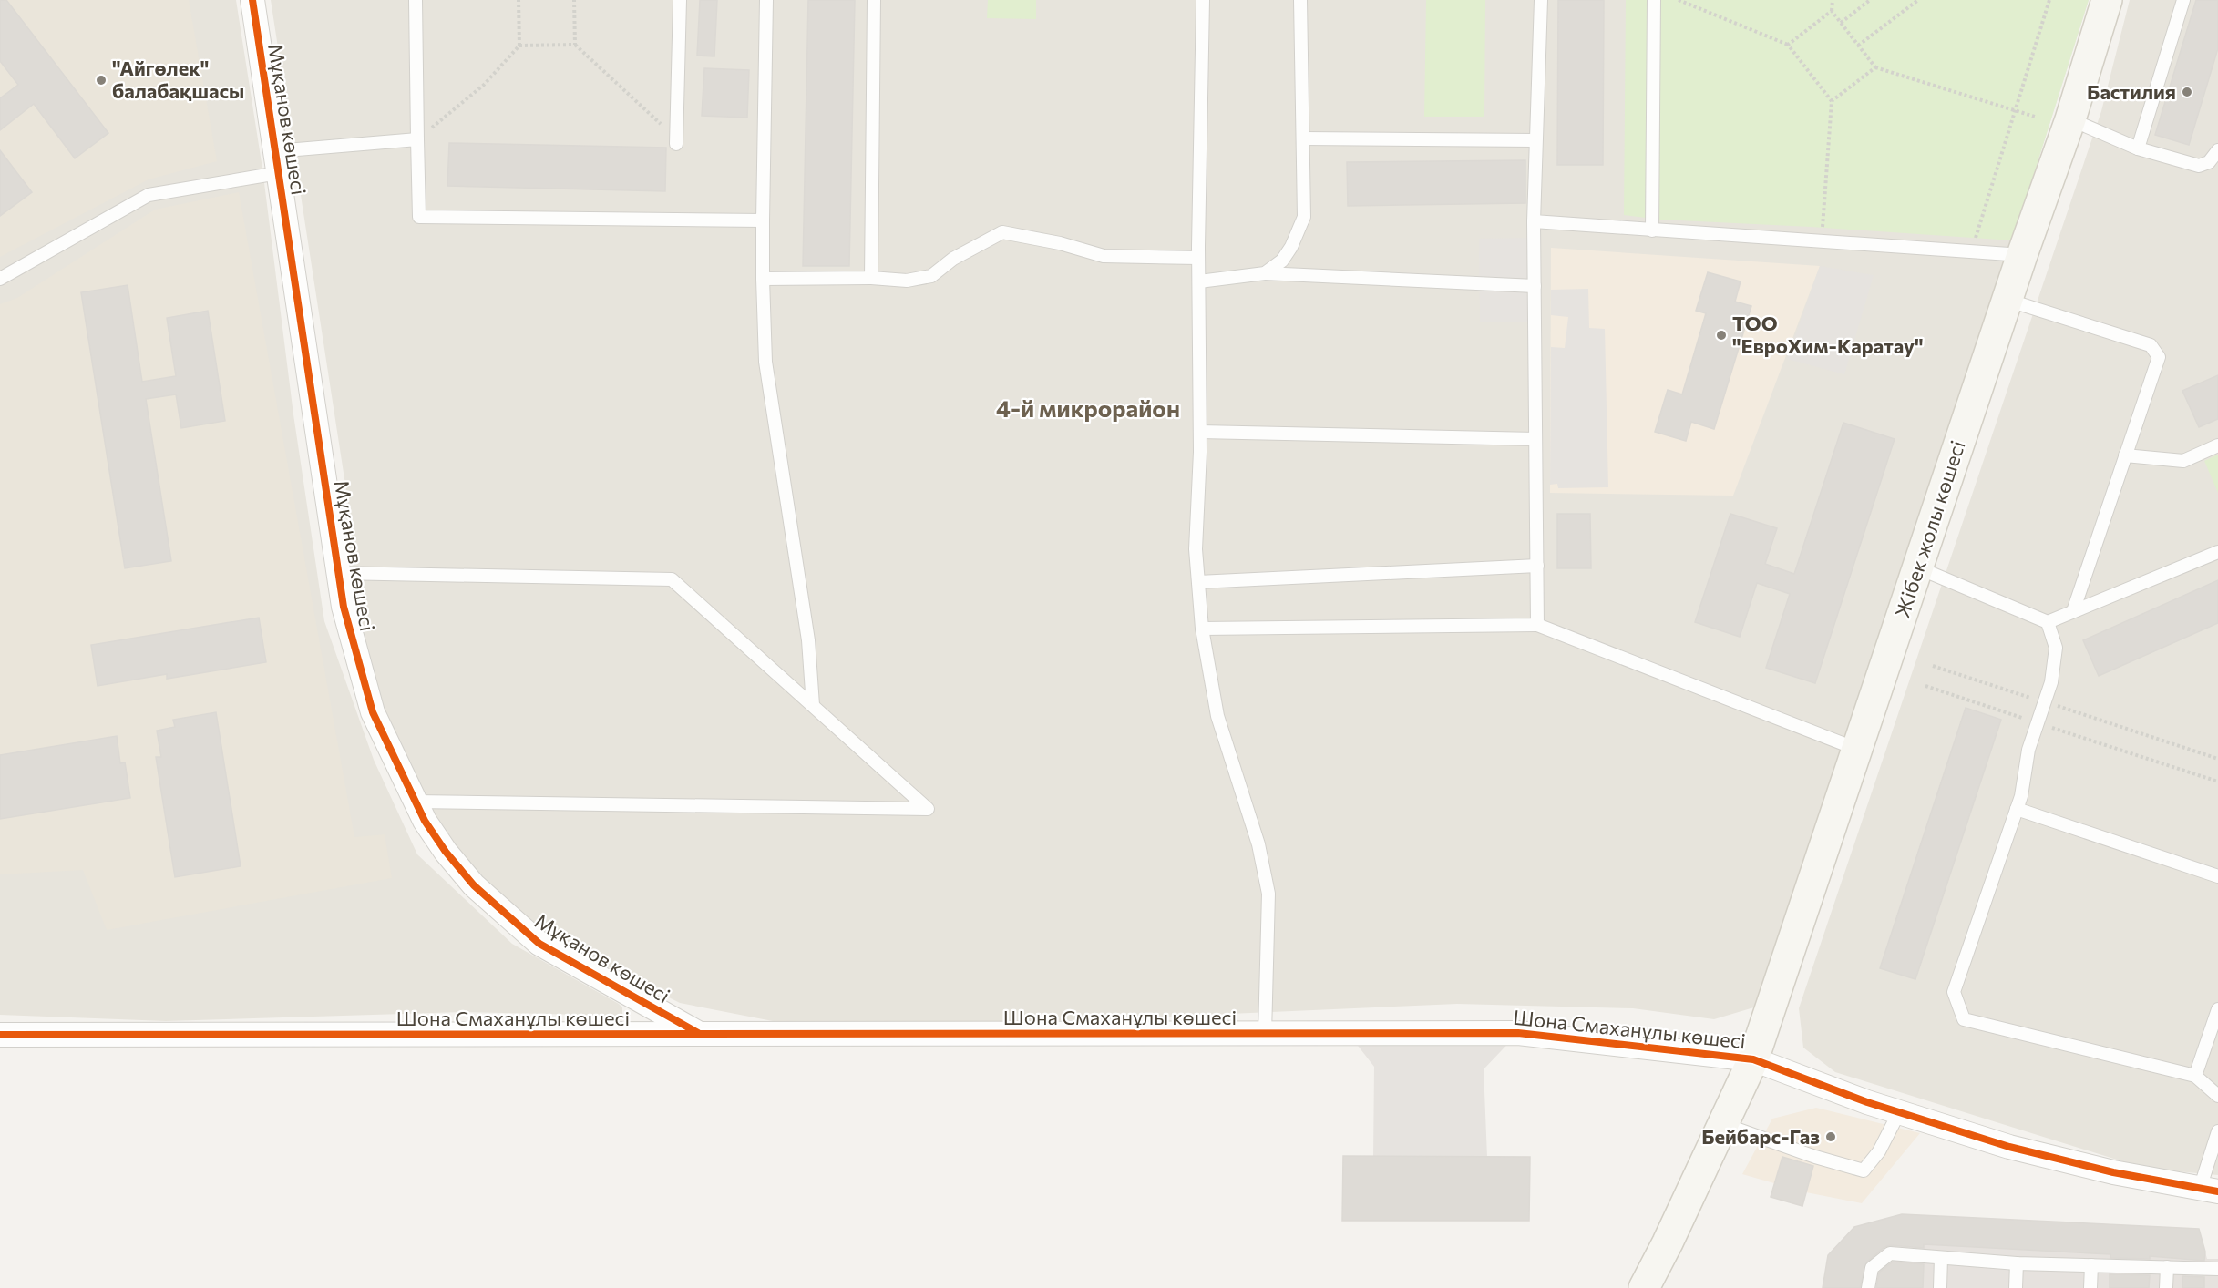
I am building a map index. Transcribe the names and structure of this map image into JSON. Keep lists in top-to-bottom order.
{
  "streets": {
    "main road": ["Жібек жолы көшесі"],
    "street": ["Мұқанов көшесі", "Шона Смаханұлы көшесі"]
  },
  "crossings": [
    ["Мұқанов көшесі", "Шона Смаханұлы көшесі"],
    ["Жібек жолы көшесі", "Шона Смаханұлы көшесі"]
  ],
  "districts": ["4-й микрорайон"],
  "places": [
    "\"Айгөлек\" балабақшасы",
    "Бастилия",
    "ТОО \"ЕвроХим-Каратау\"",
    "Бейбарс-Газ"
  ]
}
